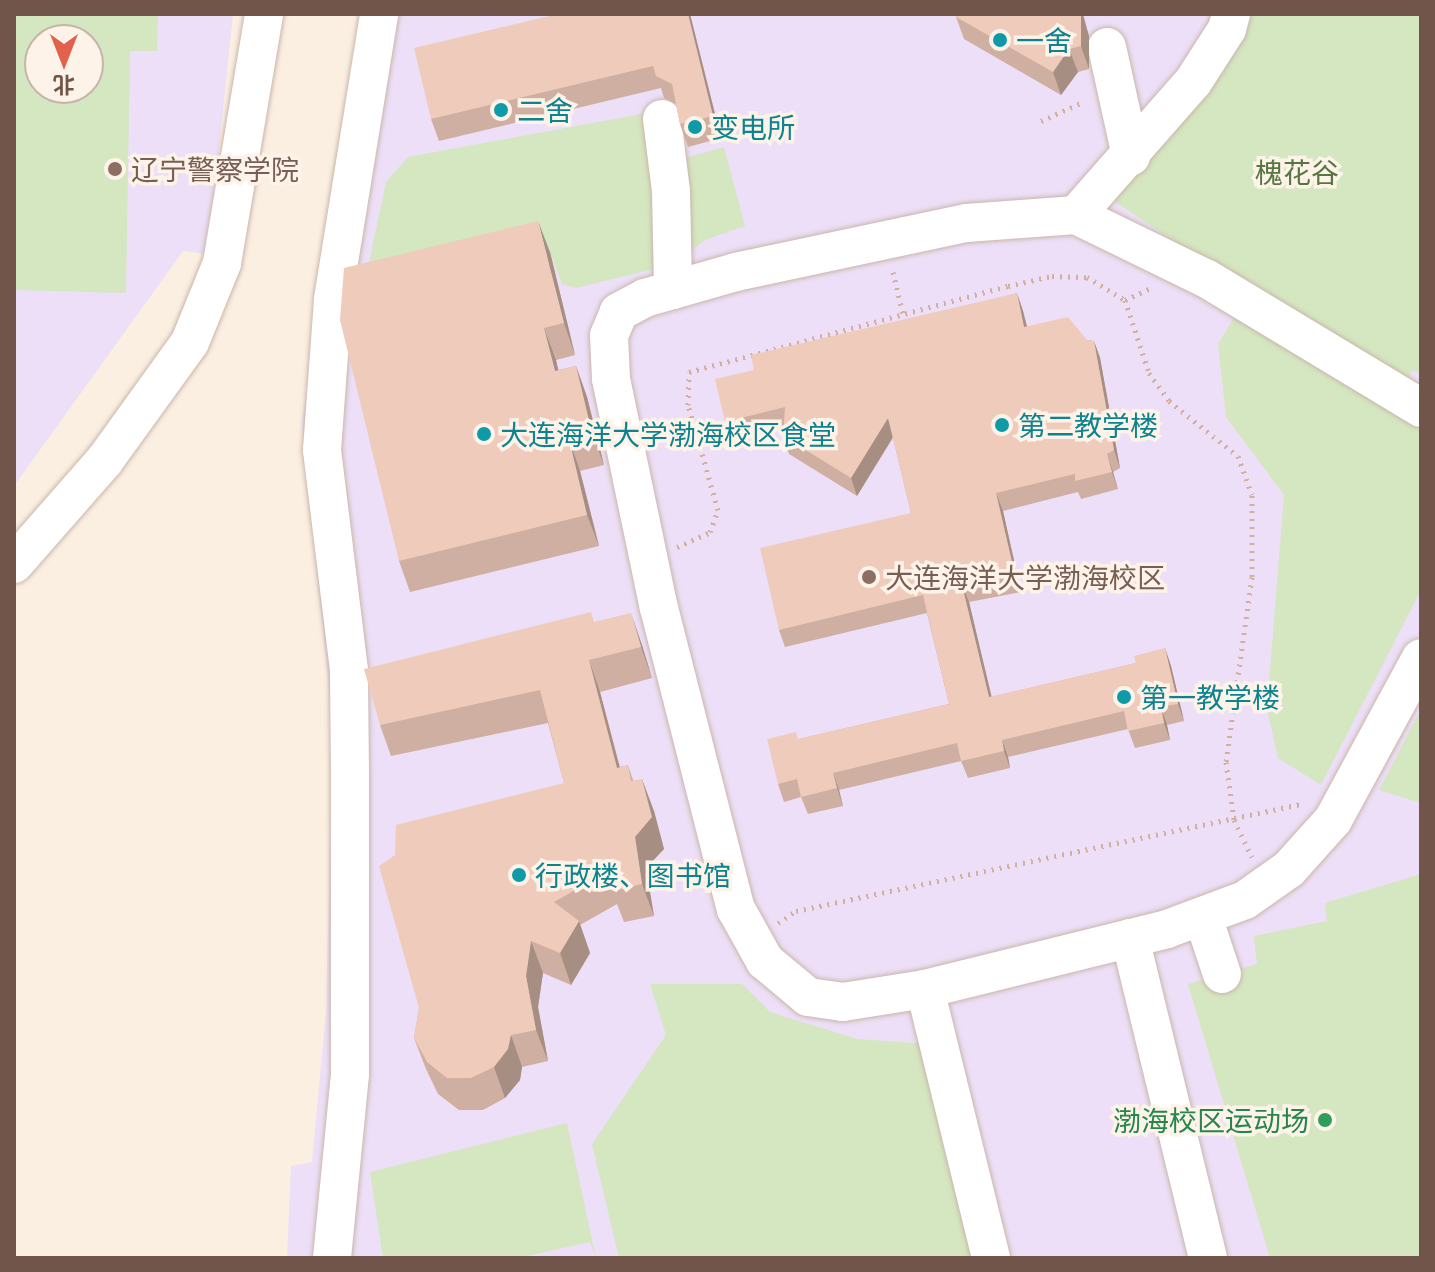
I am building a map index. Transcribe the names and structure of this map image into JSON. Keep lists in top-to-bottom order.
{
  "parks": ["槐花谷"],
  "places": [
    "一舍",
    "二舍",
    "变电所",
    "辽宁警察学院",
    "第二教学楼",
    "大连海洋大学渤海校区食堂",
    "大连海洋大学渤海校区",
    "第一教学楼",
    "行政楼、图书馆",
    "渤海校区运动场"
  ],
  "north": "bottom"
}
